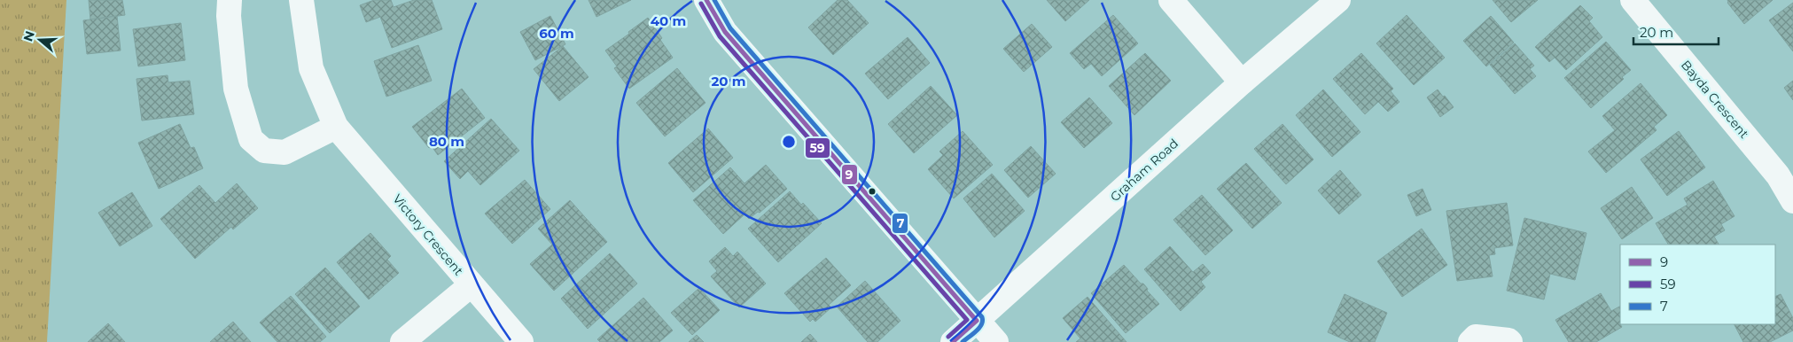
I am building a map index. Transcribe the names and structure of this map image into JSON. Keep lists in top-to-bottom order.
{
  "streets": {
    "street": ["Bayda Crescent", "Graham Road", "Victory Crescent"]
  },
  "lines": ["transit line 9", "transit line 7", "transit line 59"],
  "legend": ["9", "59", "7"],
  "scale_bar": "20 m",
  "north": "left",
  "rings": [
    "40 m",
    "60 m",
    "20 m",
    "80 m"
  ]
}
